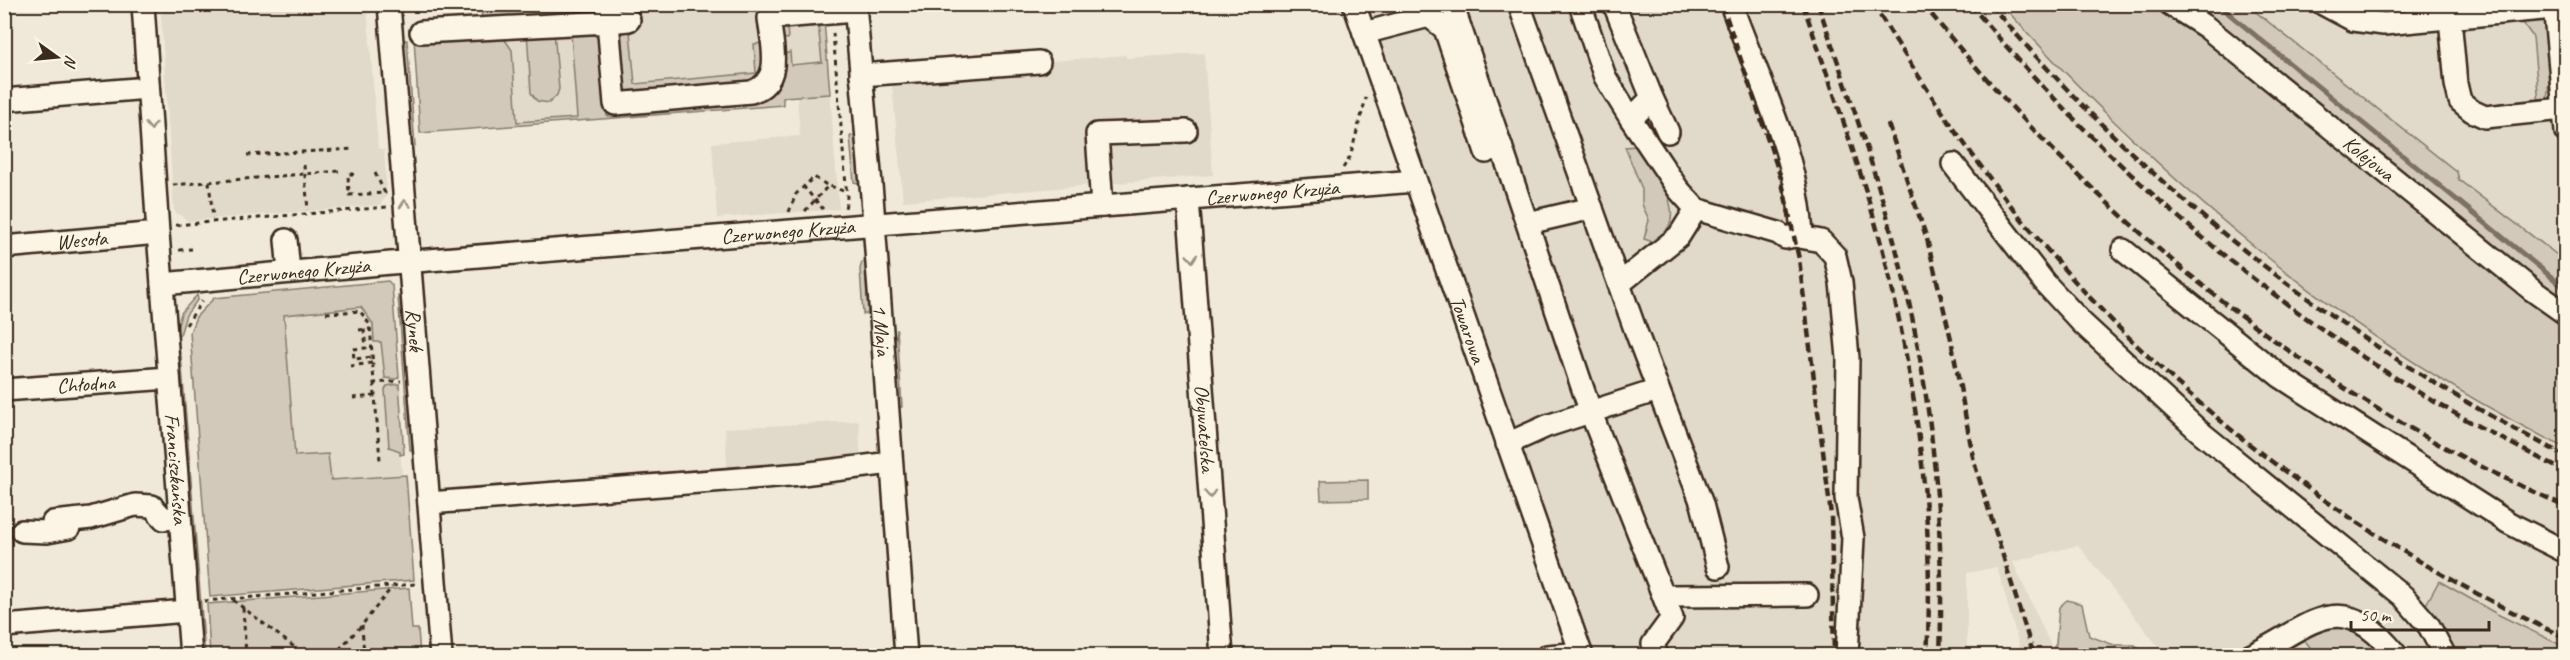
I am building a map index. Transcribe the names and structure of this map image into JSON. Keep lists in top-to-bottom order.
{
  "streets": {
    "street": [
      "Kolejowa",
      "Czerwonego Krzyża",
      "Wesoła",
      "Rynek",
      "1 Maja",
      "Towarowa",
      "Chłodna",
      "Obywatelska",
      "Franciszkańska"
    ]
  },
  "crossings": [
    ["Czerwonego Krzyża", "Rynek"],
    ["Czerwonego Krzyża", "1 Maja"],
    ["Czerwonego Krzyża", "Towarowa"],
    ["Czerwonego Krzyża", "Obywatelska"],
    ["Czerwonego Krzyża", "Franciszkańska"],
    ["Chłodna", "Franciszkańska"]
  ],
  "one_way": ["Rynek", "Obywatelska"],
  "scale_bar": "50 m",
  "north": "right"
}
